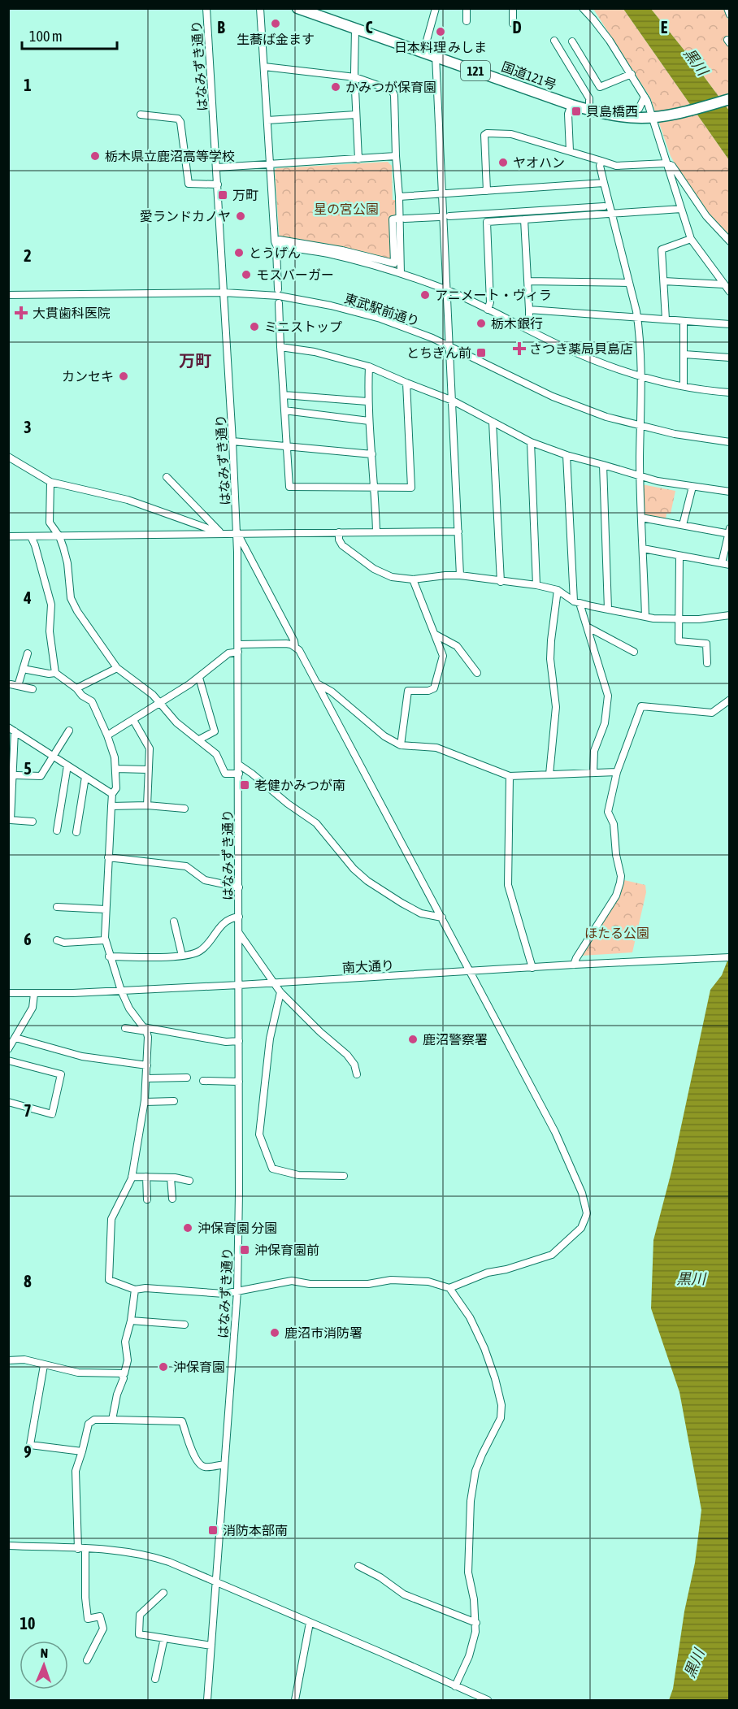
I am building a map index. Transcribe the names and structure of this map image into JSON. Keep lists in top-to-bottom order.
{
  "streets": {
    "highway": ["121", "国道121号"],
    "street": ["はなみずき通り", "東武駅前通り", "南大通り"]
  },
  "crossings": [
    ["はなみずき通り", "東武駅前通り"],
    ["はなみずき通り", "南大通り"]
  ],
  "districts": ["万町"],
  "water": ["黒川"],
  "parks": ["星の宮公園", "ほたる公園"],
  "places": {
    "other": [
      "生蕎ば金ます",
      "日本料理 みしま",
      "かみつが保育園",
      "栃木県立鹿沼高等学校",
      "ヤオハン",
      "愛ランドカノヤ",
      "とうげん",
      "モスバーガー",
      "アニメート・ヴィラ",
      "栃木銀行",
      "ミニストップ",
      "カンセキ",
      "鹿沼警察署",
      "沖保育園 分園",
      "鹿沼市消防署",
      "沖保育園"
    ],
    "transit": [
      "貝島橋西",
      "万町",
      "とちぎん前",
      "老健かみつが南",
      "沖保育園前",
      "消防本部南"
    ],
    "health": ["大貫歯科医院", "さつき薬局貝島店"]
  },
  "scale_bar": "100 m",
  "north": "top",
  "grid": {
    "columns": [
      "B",
      "C",
      "D",
      "E"
    ],
    "rows": [
      "1",
      "2",
      "3",
      "4",
      "5",
      "6",
      "7",
      "8",
      "9",
      "10"
    ]
  }
}
